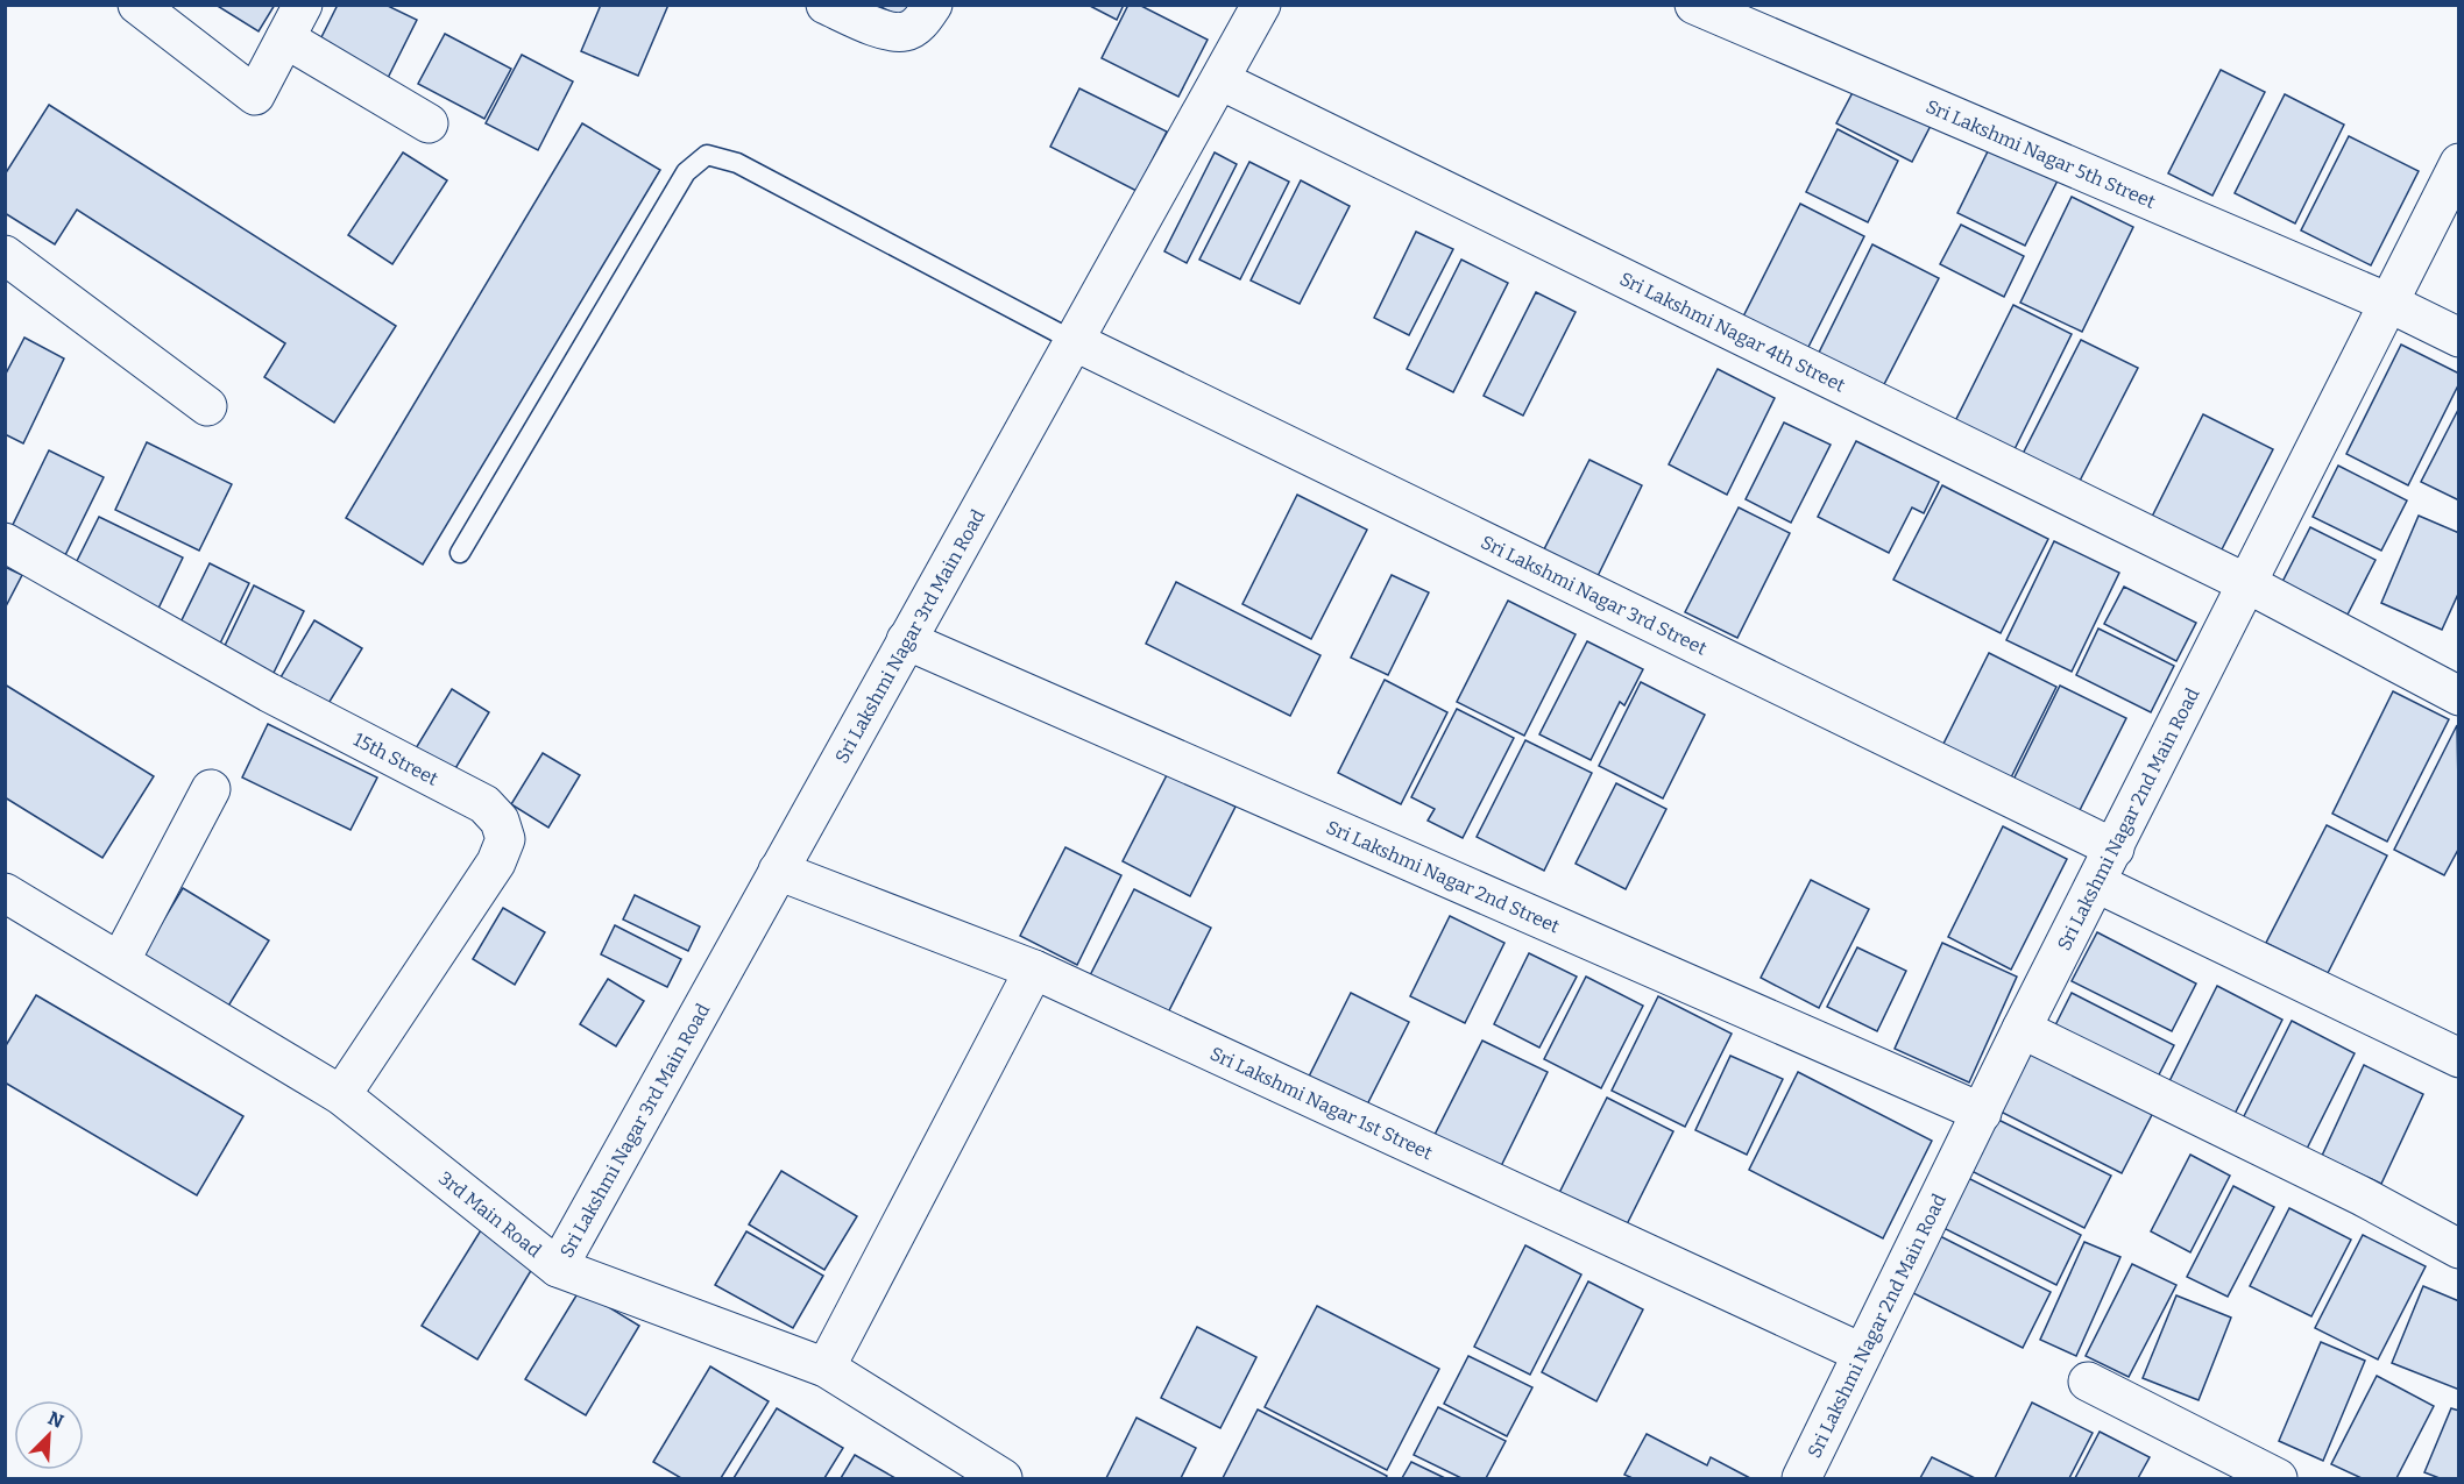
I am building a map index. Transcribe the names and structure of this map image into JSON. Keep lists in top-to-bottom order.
{
  "streets": {
    "street": [
      "Sri Lakshmi Nagar 5th Street",
      "Sri Lakshmi Nagar 4th Street",
      "Sri Lakshmi Nagar 3rd Street",
      "Sri Lakshmi Nagar 3rd Main Road",
      "15th Street",
      "Sri Lakshmi Nagar 2nd Main Road",
      "Sri Lakshmi Nagar 2nd Street",
      "Sri Lakshmi Nagar 1st Street",
      "3rd Main Road"
    ]
  },
  "crossings": [
    ["Sri Lakshmi Nagar 5th Street", "Sri Lakshmi Nagar 2nd Main Road"],
    ["Sri Lakshmi Nagar 4th Street", "Sri Lakshmi Nagar 3rd Main Road"],
    ["Sri Lakshmi Nagar 4th Street", "Sri Lakshmi Nagar 2nd Main Road"],
    ["Sri Lakshmi Nagar 3rd Street", "Sri Lakshmi Nagar 3rd Main Road"],
    ["Sri Lakshmi Nagar 3rd Street", "Sri Lakshmi Nagar 2nd Main Road"],
    ["Sri Lakshmi Nagar 3rd Main Road", "Sri Lakshmi Nagar 2nd Street"],
    ["Sri Lakshmi Nagar 3rd Main Road", "Sri Lakshmi Nagar 1st Street"],
    ["Sri Lakshmi Nagar 3rd Main Road", "3rd Main Road"],
    ["15th Street", "3rd Main Road"],
    ["Sri Lakshmi Nagar 2nd Main Road", "Sri Lakshmi Nagar 2nd Street"],
    ["Sri Lakshmi Nagar 2nd Main Road", "Sri Lakshmi Nagar 1st Street"]
  ],
  "north": "top right"
}
